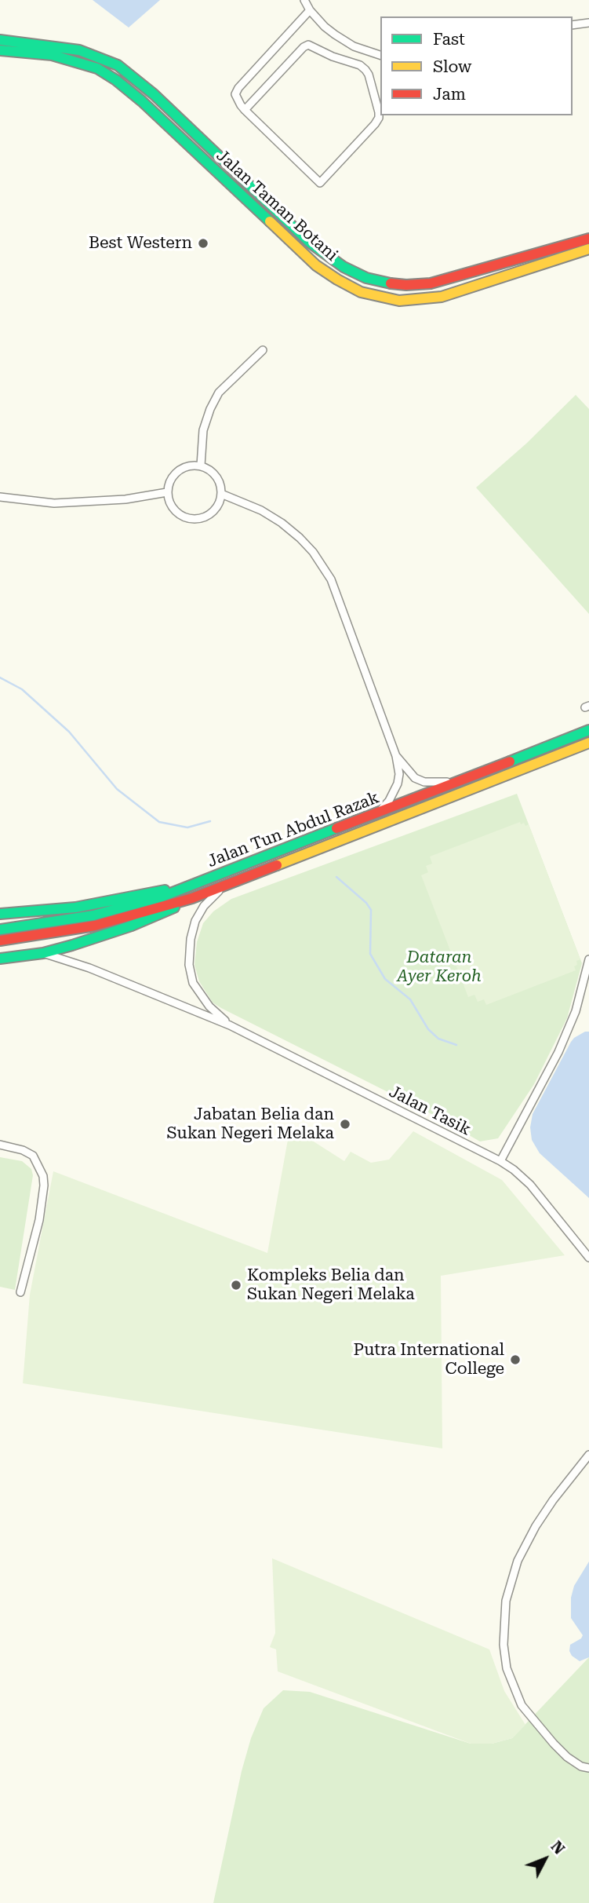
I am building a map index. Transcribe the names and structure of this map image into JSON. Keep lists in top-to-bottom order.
{
  "streets": {
    "main road": ["Jalan Taman Botani", "Jalan Tun Abdul Razak"],
    "street": ["Jalan Tasik"]
  },
  "crossings": [
    ["Jalan Tun Abdul Razak", "Jalan Tasik"]
  ],
  "parks": ["Dataran Ayer Keroh"],
  "places": [
    "Best Western",
    "Jabatan Belia dan Sukan Negeri Melaka",
    "Kompleks Belia dan Sukan Negeri Melaka",
    "Putra International College"
  ],
  "legend": ["Fast", "Slow", "Jam"],
  "north": "top right"
}
